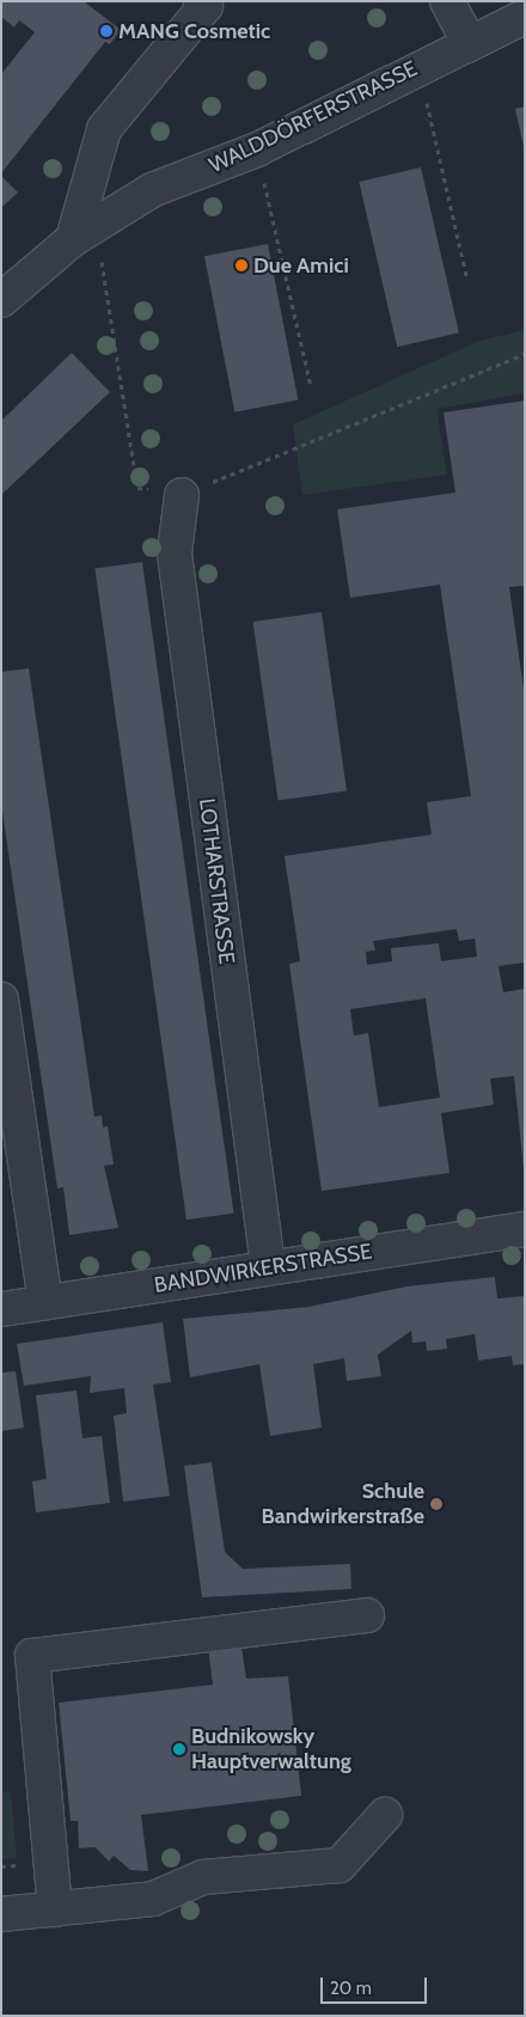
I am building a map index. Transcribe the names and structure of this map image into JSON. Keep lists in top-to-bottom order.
{
  "streets": {
    "street": ["WALDDÖRFERSTRASSE", "LOTHARSTRASSE", "BANDWIRKERSTRASSE"]
  },
  "crossings": [
    ["LOTHARSTRASSE", "BANDWIRKERSTRASSE"]
  ],
  "places": [
    "MANG Cosmetic",
    "Due Amici",
    "Schule Bandwirkerstraße",
    "Budnikowsky Hauptverwaltung"
  ],
  "scale_bar": "20 m"
}
